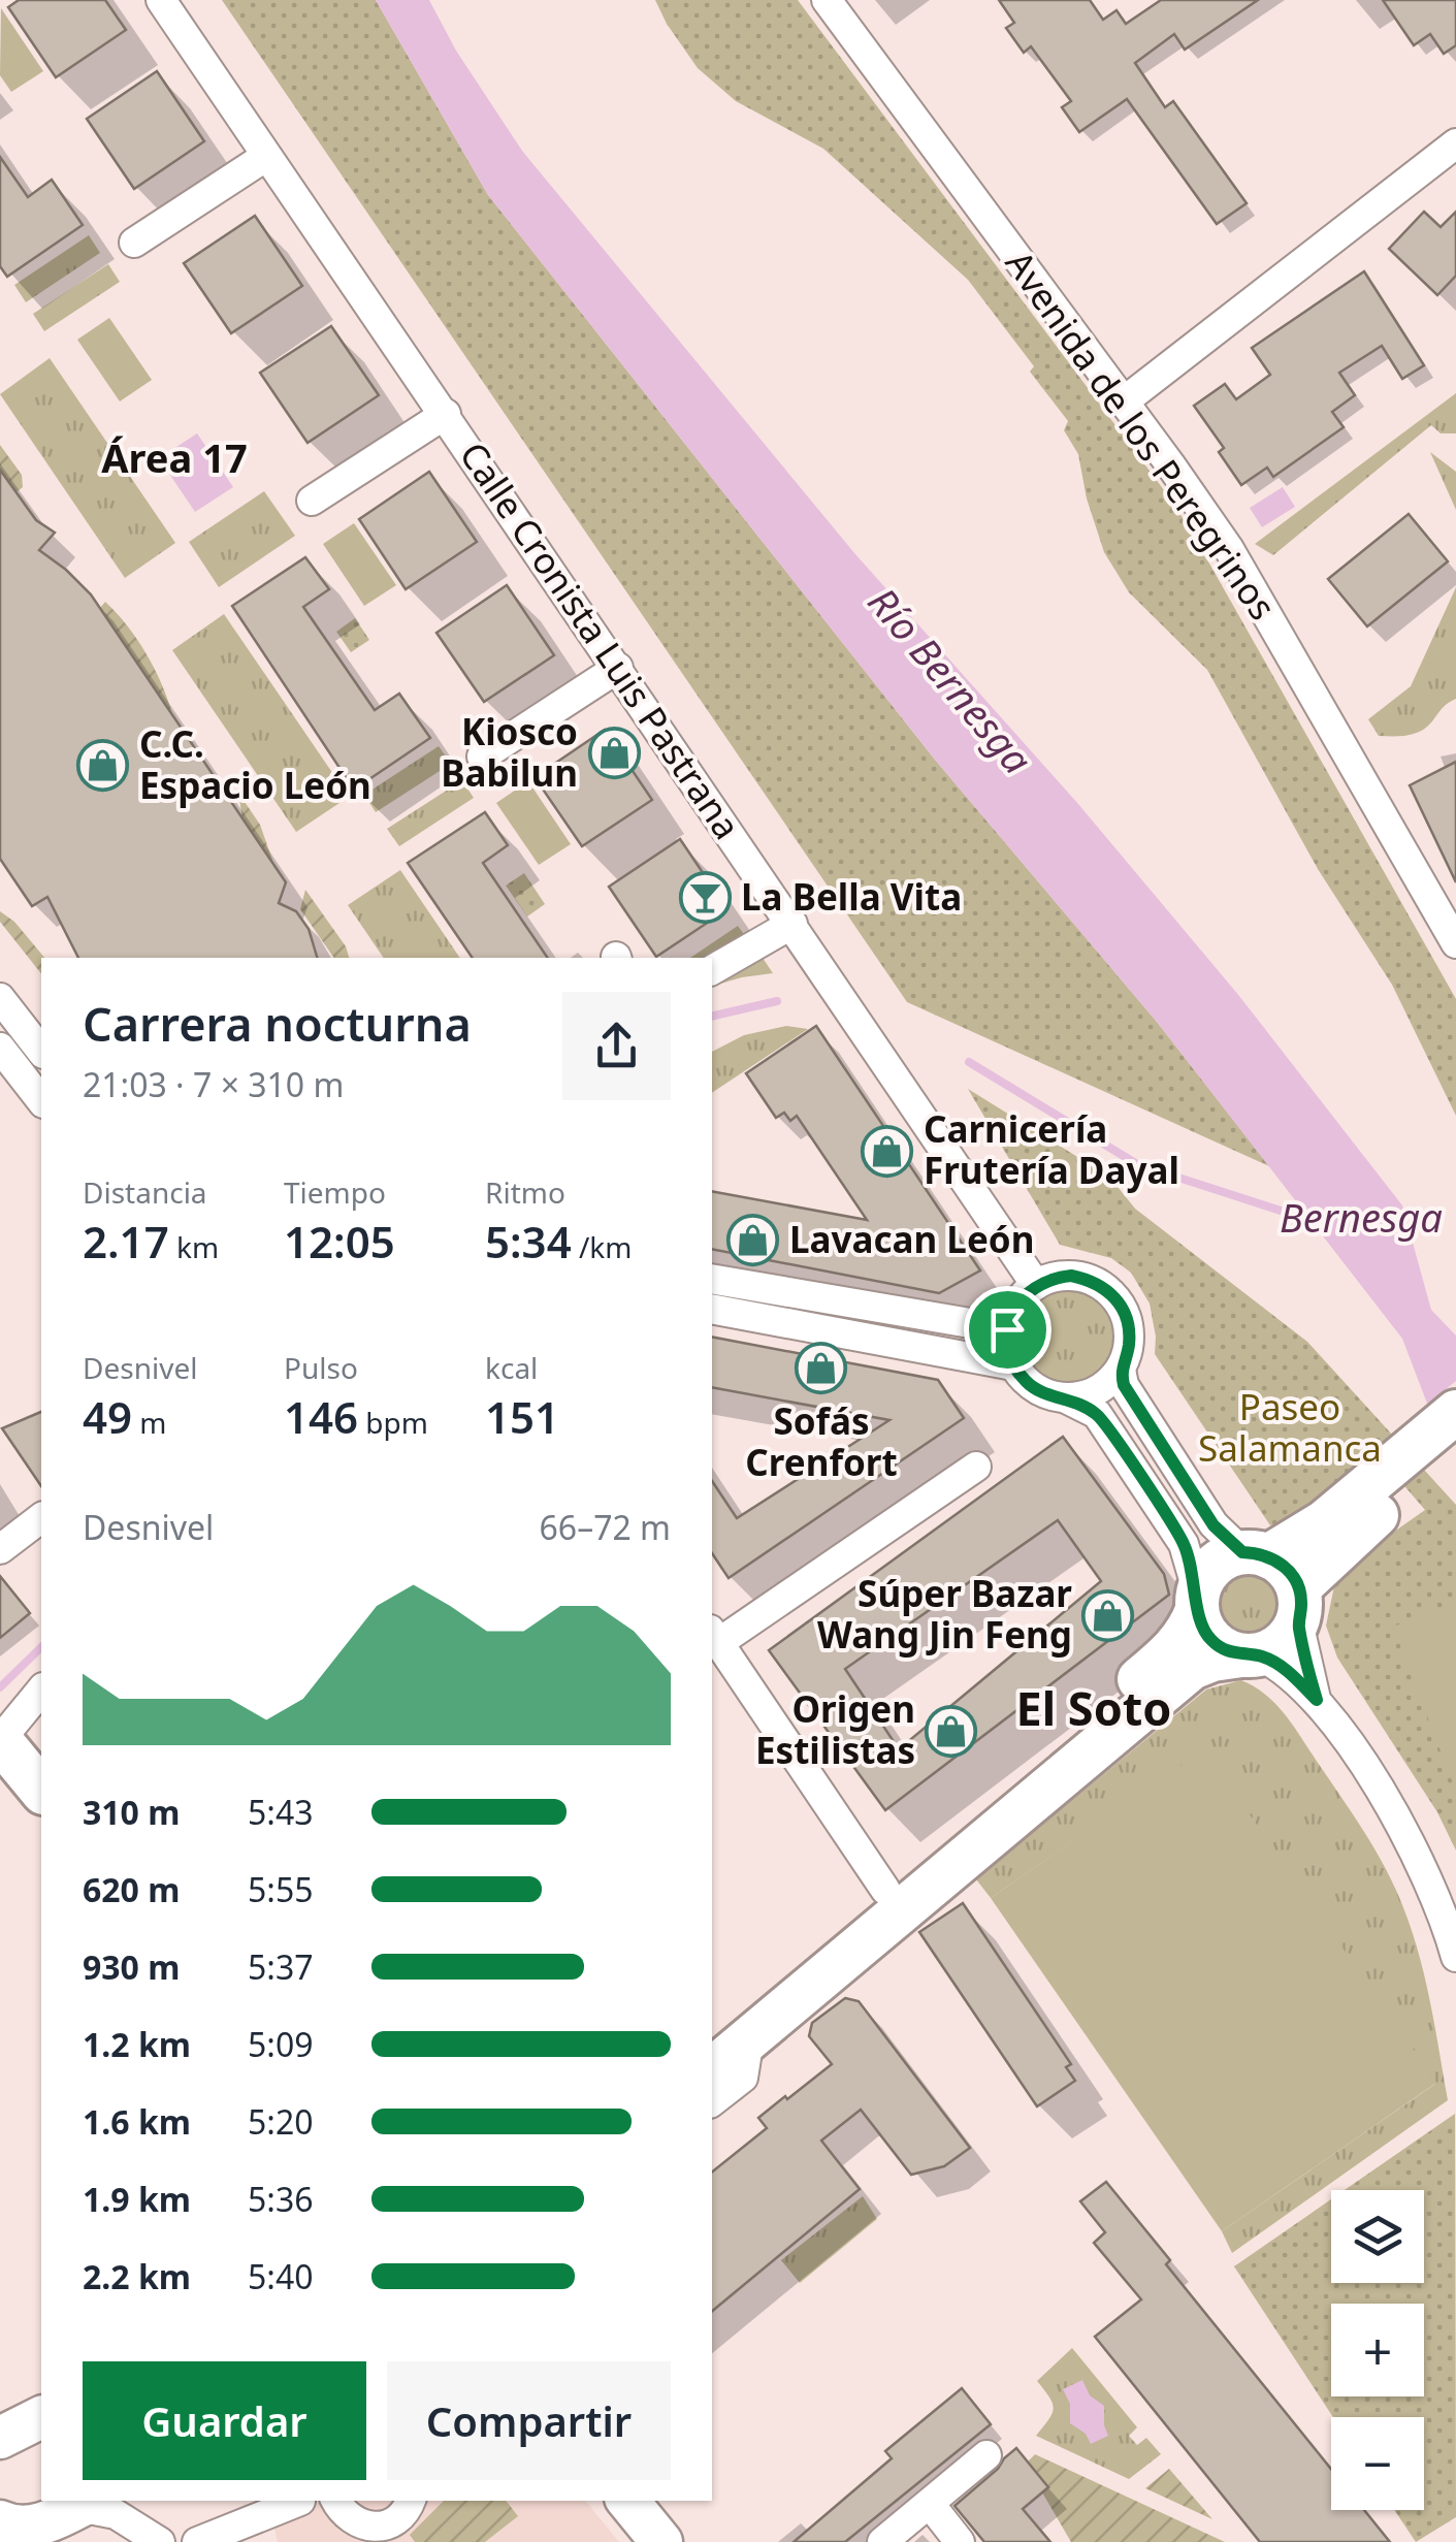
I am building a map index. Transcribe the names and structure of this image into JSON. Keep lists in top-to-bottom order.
{
  "streets": {
    "street": ["Avenida de los Peregrinos", "Calle Cronista Luis Pastrana"]
  },
  "districts": ["Área 17", "El Soto"],
  "water": ["Río Bernesga", "Bernesga"],
  "parks": ["Paseo Salamanca"],
  "places": {
    "shop": [
      "Kiosco Babilun",
      "C.C. Espacio León",
      "Carnicería Frutería Dayal",
      "Lavacan León",
      "Sofás Crenfort",
      "Súper Bazar Wang Jin Feng",
      "Origen Estilistas"
    ],
    "bar": ["La Bella Vita"]
  },
  "page": {
    "heading": ["Carrera nocturna", "21:03 · 7 × 310 m"],
    "stats": [
      ["Distancia", "2.17 km"],
      ["Tiempo", "12:05"],
      ["Ritmo", "5:34 /km"],
      ["Desnivel", "49 m"],
      ["Pulso", "146 bpm"],
      ["kcal", "151"]
    ],
    "chart": ["Desnivel", "66–72 m"],
    "list": [
      {
        "name": "310 m",
        "note": "5:43"
      },
      {
        "name": "620 m",
        "note": "5:55"
      },
      {
        "name": "930 m",
        "note": "5:37"
      },
      {
        "name": "1.2 km",
        "note": "5:09"
      },
      {
        "name": "1.6 km",
        "note": "5:20"
      },
      {
        "name": "1.9 km",
        "note": "5:36"
      },
      {
        "name": "2.2 km",
        "note": "5:40"
      }
    ],
    "map_buttons": ["+", "−"],
    "buttons": ["Guardar", "Compartir"]
  }
}
